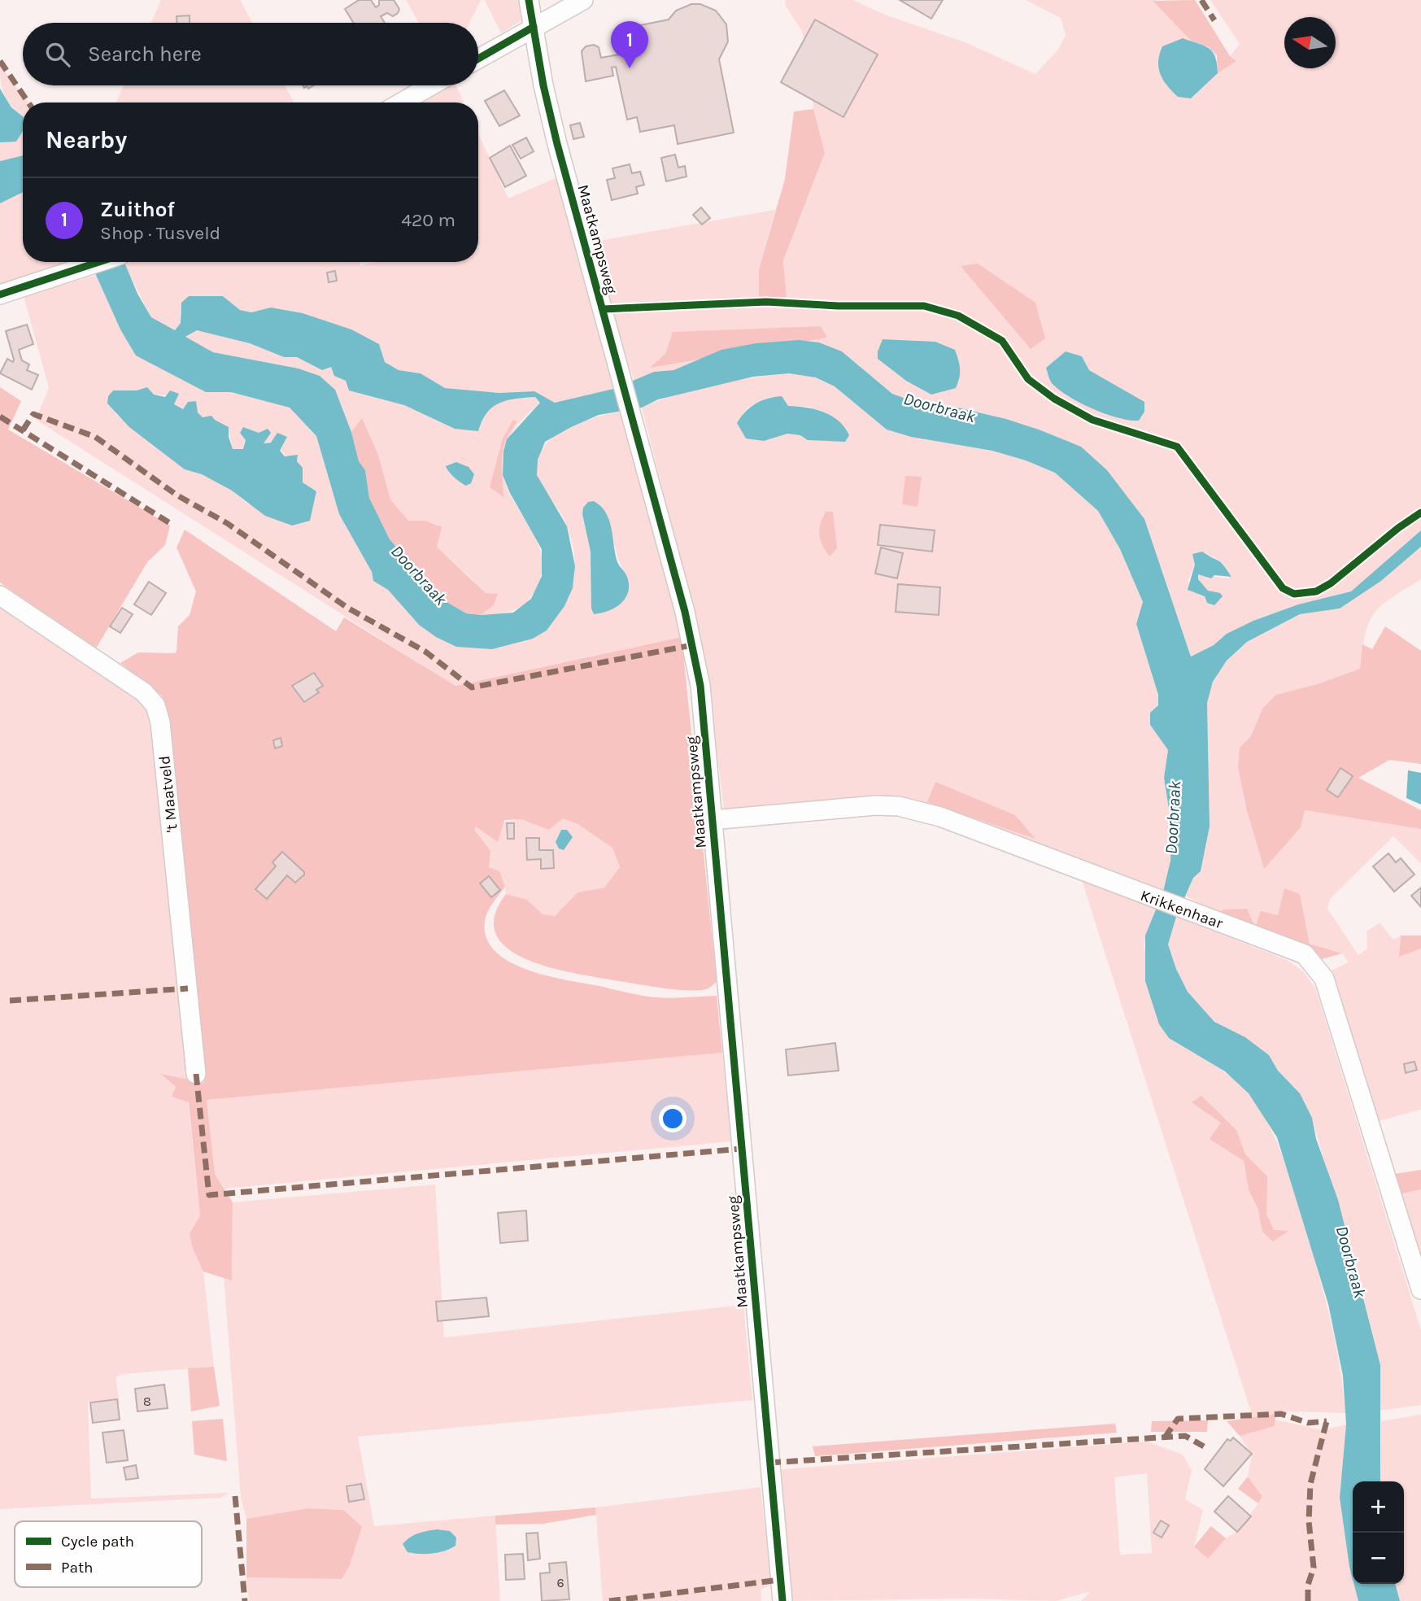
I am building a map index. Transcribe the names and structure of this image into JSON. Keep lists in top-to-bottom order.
{
  "streets": {
    "street": ["Maatkampsweg", "'t Maatveld", "Krikkenhaar"]
  },
  "crossings": [
    ["Maatkampsweg", "Krikkenhaar"]
  ],
  "water": ["Doorbraak"],
  "house_numbers": ["8", "6"],
  "legend": ["Cycle path", "Path"],
  "north": "left",
  "page": {
    "pins": "1",
    "search": "Search here",
    "heading": "Nearby",
    "list": [
      {
        "mark": "1",
        "name": "Zuithof",
        "note": "Shop · Tusveld",
        "value": "420 m"
      }
    ],
    "map_buttons": ["+", "−"]
  }
}
